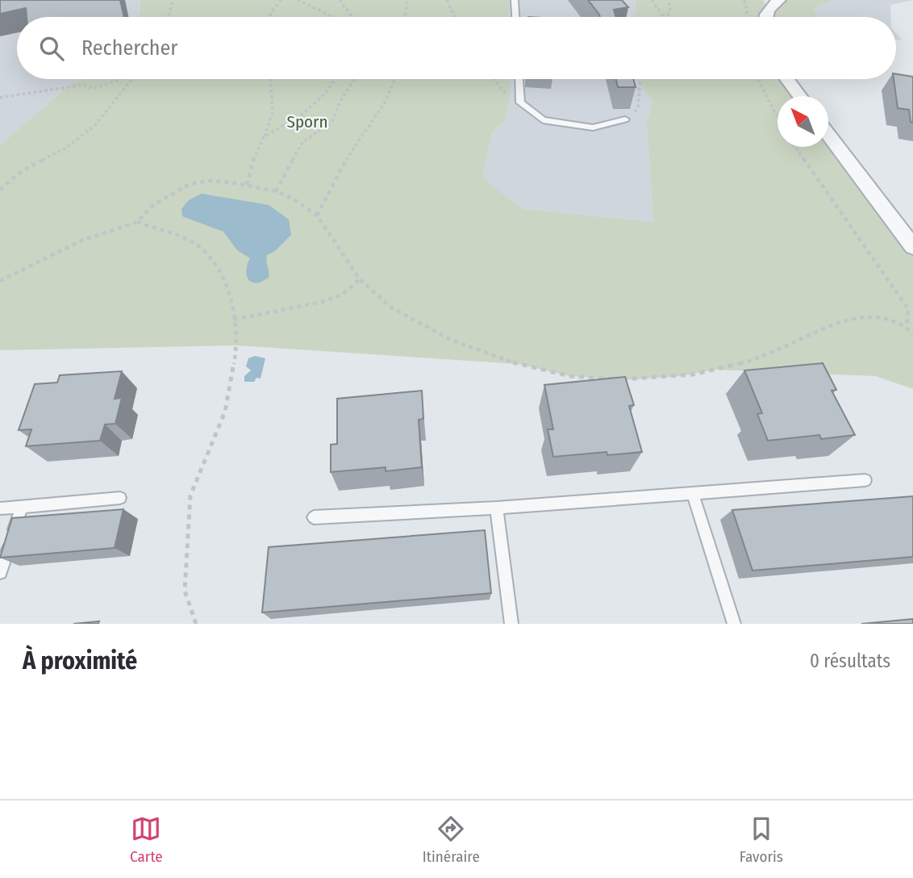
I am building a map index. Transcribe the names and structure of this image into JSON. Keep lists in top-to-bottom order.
{
  "parks": ["Sporn"],
  "north": "top left",
  "page": {
    "search": "Rechercher",
    "heading": ["À proximité", "0 résultats"],
    "nav": ["Carte", "Itinéraire", "Favoris"]
  }
}
